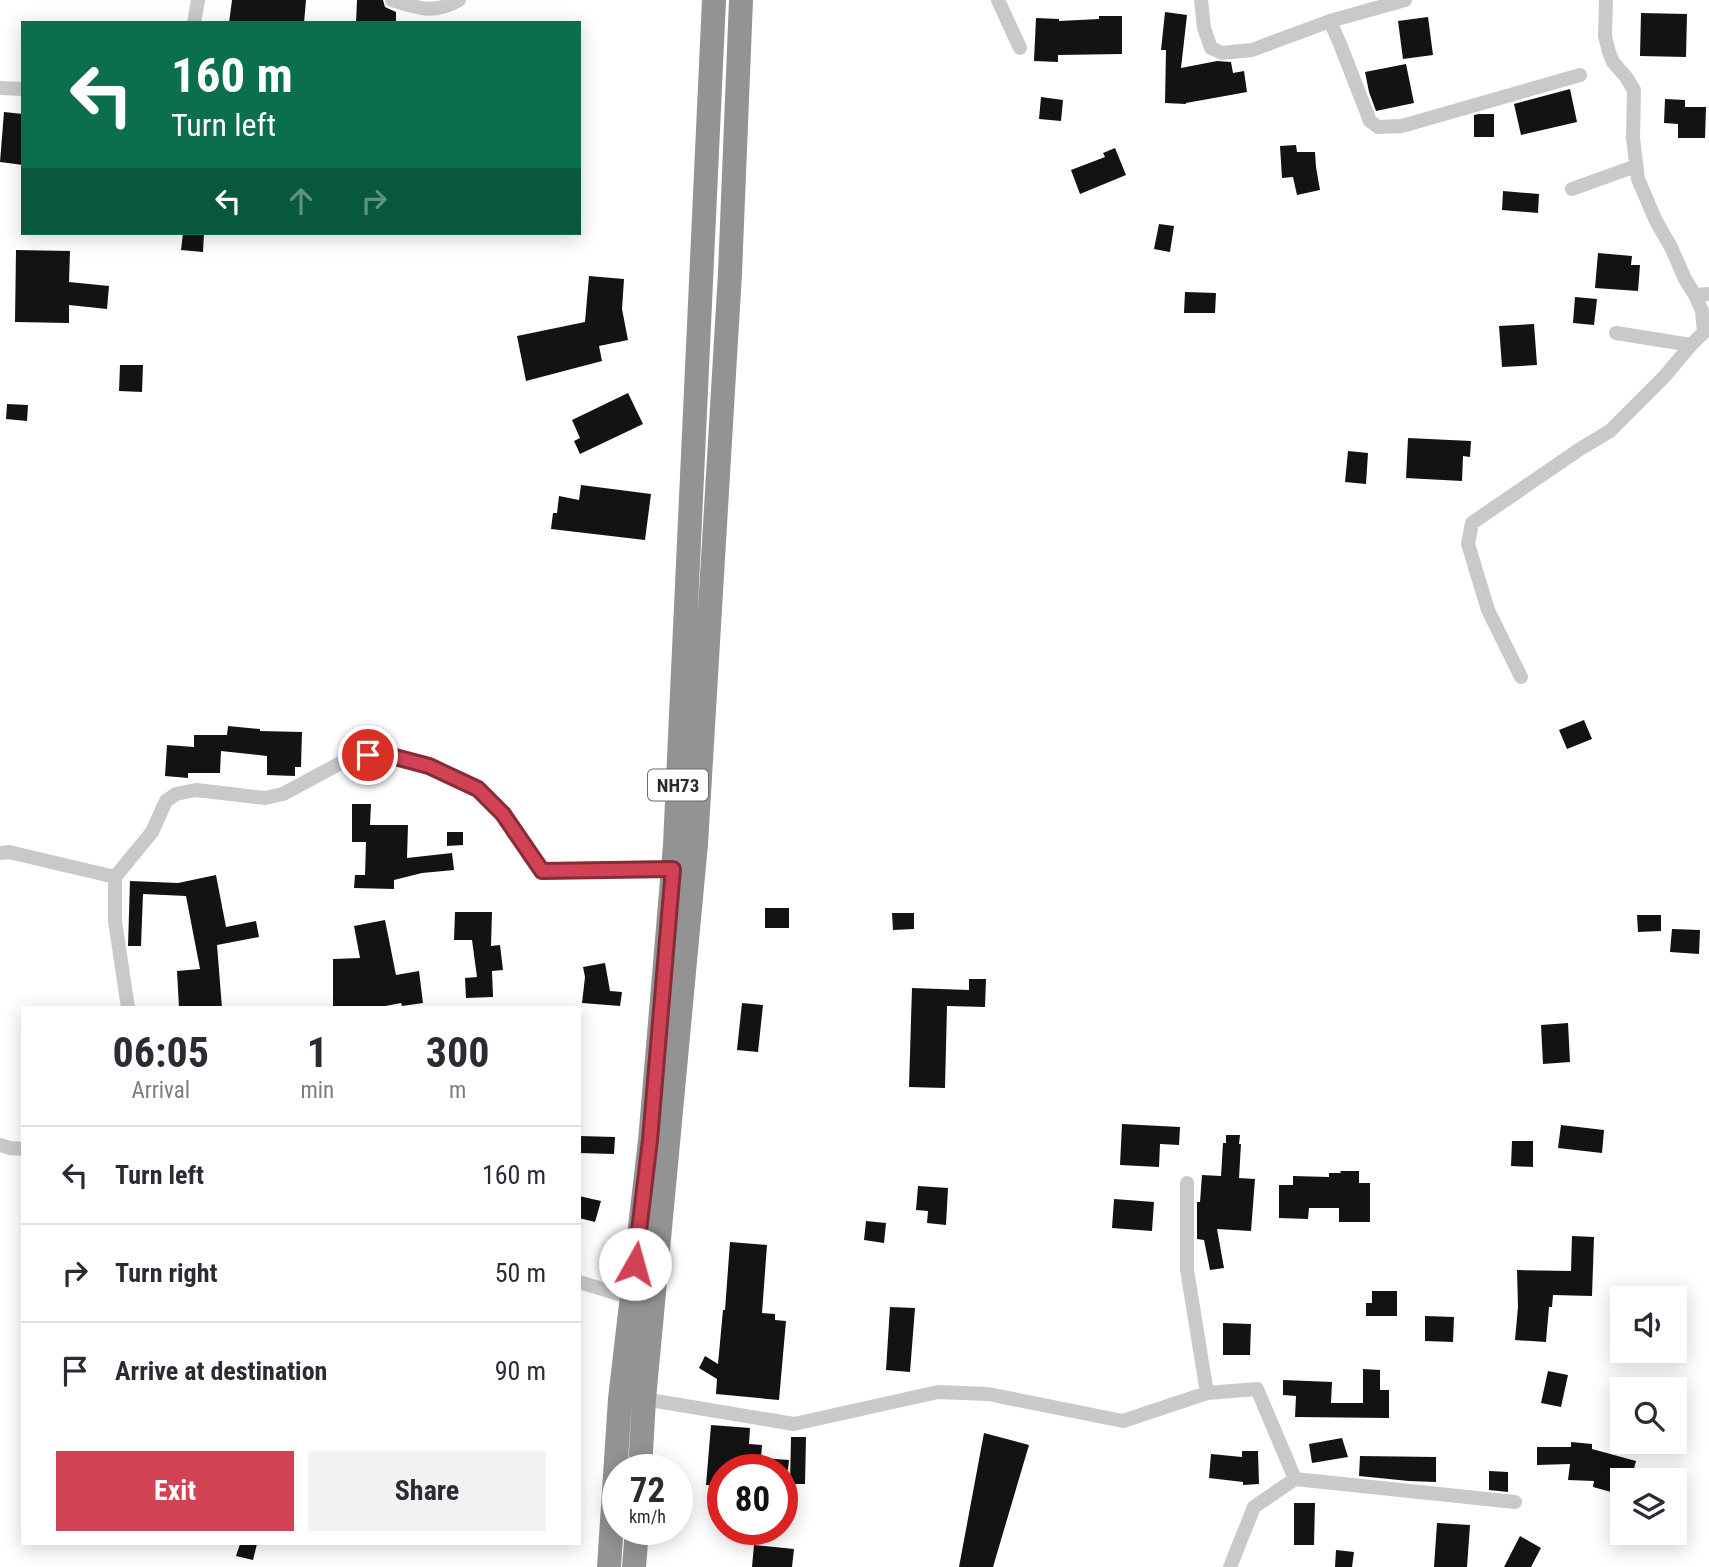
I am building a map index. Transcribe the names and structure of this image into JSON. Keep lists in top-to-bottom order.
{
  "streets": {
    "highway": ["NH73"]
  },
  "page": {
    "turn": ["160 m", "Turn left"],
    "eta": [
      "06:05",
      "Arrival",
      "1",
      "min",
      "300",
      "m"
    ],
    "list": [
      {
        "name": "Turn left",
        "value": "160 m"
      },
      {
        "name": "Turn right",
        "value": "50 m"
      },
      {
        "name": "Arrive at destination",
        "value": "90 m"
      }
    ],
    "buttons": ["Exit", "Share"],
    "speed": "72 km/h",
    "limit": "80"
  }
}
